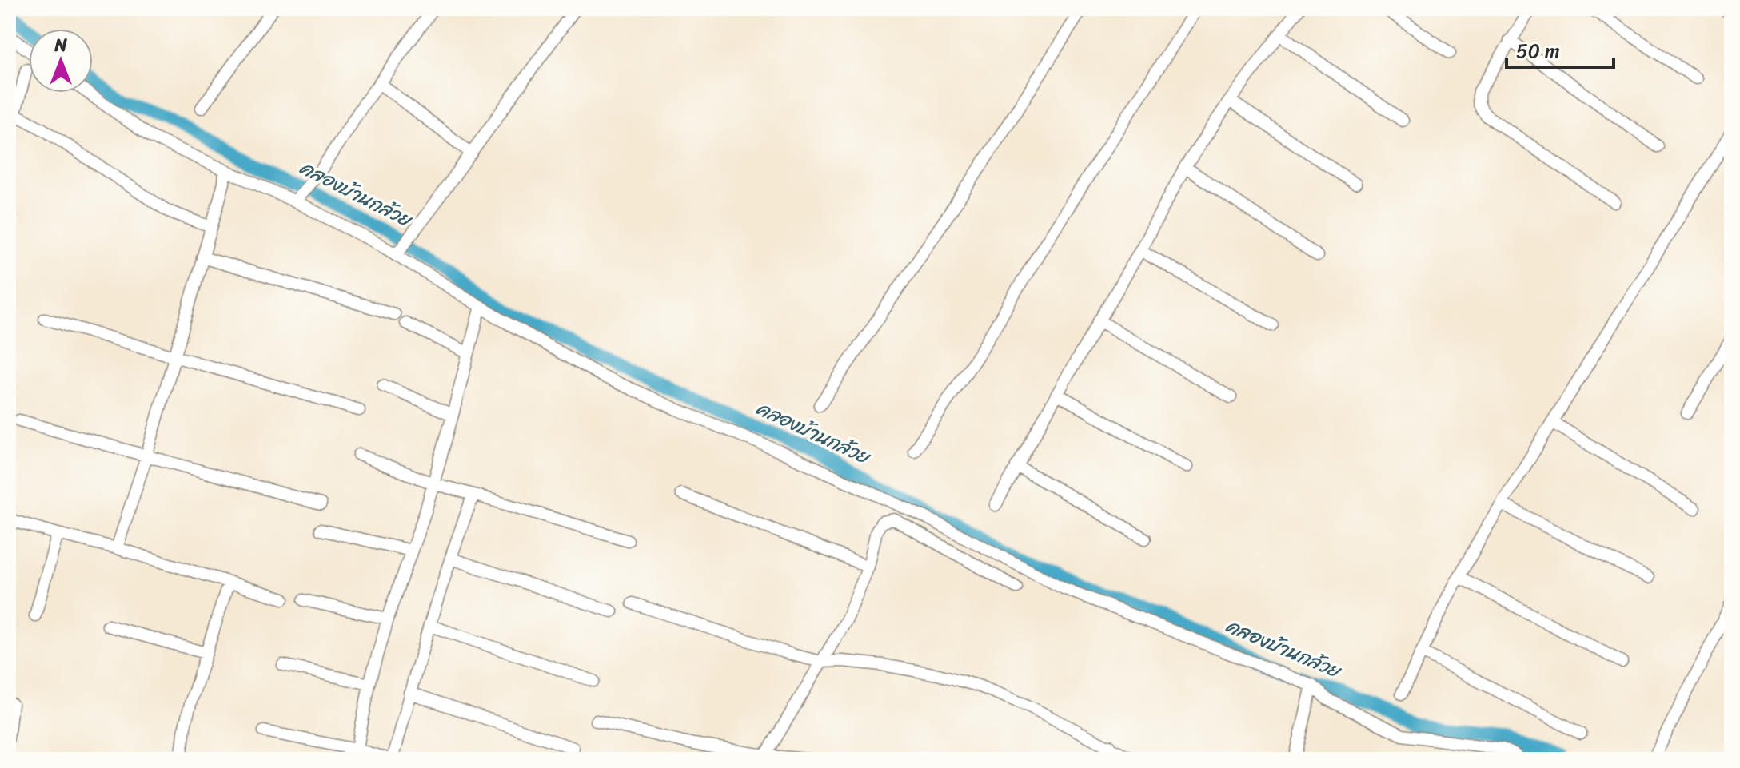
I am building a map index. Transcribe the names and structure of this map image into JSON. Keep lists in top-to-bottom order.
{
  "water": ["คลองบ้านกล้วย"],
  "scale_bar": "50 m",
  "north": "top"
}
